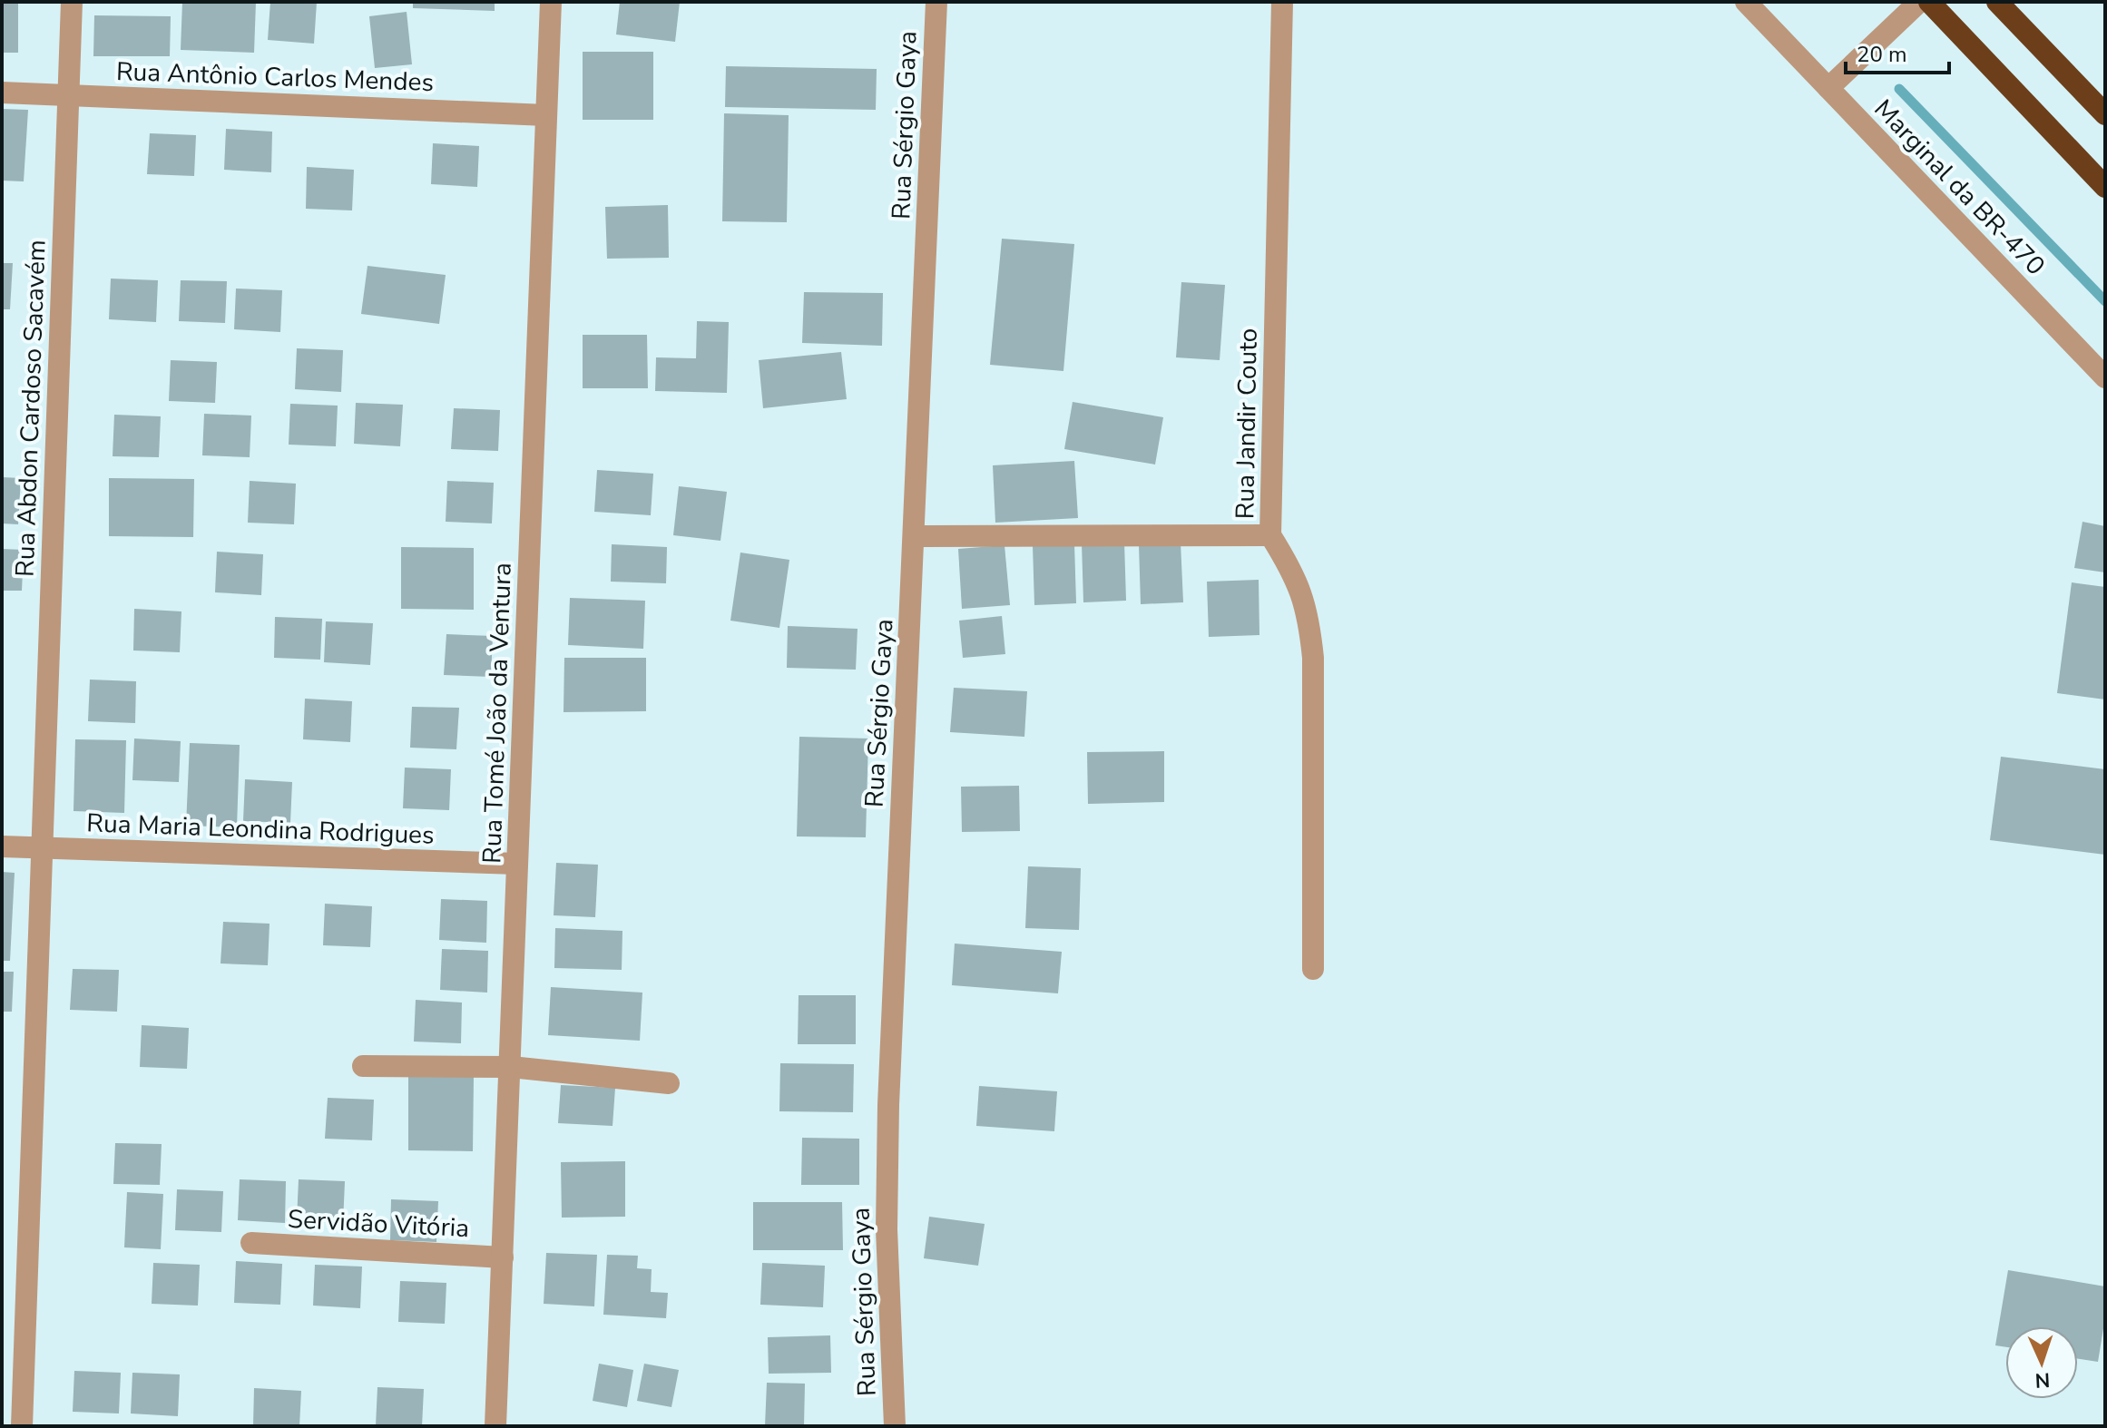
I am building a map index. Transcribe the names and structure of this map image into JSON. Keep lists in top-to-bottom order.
{
  "streets": {
    "street": [
      "Rua Antônio Carlos Mendes",
      "Rua Sérgio Gaya",
      "Marginal da BR-470",
      "Rua Abdon Cardoso Sacavém",
      "Rua Jandir Couto",
      "Rua Tomé João da Ventura",
      "Rua Maria Leondina Rodrigues",
      "Servidão Vitória"
    ]
  },
  "crossings": [
    ["Rua Antônio Carlos Mendes", "Rua Abdon Cardoso Sacavém"],
    ["Rua Antônio Carlos Mendes", "Rua Tomé João da Ventura"],
    ["Rua Abdon Cardoso Sacavém", "Rua Maria Leondina Rodrigues"],
    ["Rua Tomé João da Ventura", "Rua Maria Leondina Rodrigues"],
    ["Rua Tomé João da Ventura", "Servidão Vitória"]
  ],
  "scale_bar": "20 m",
  "north": "bottom"
}
